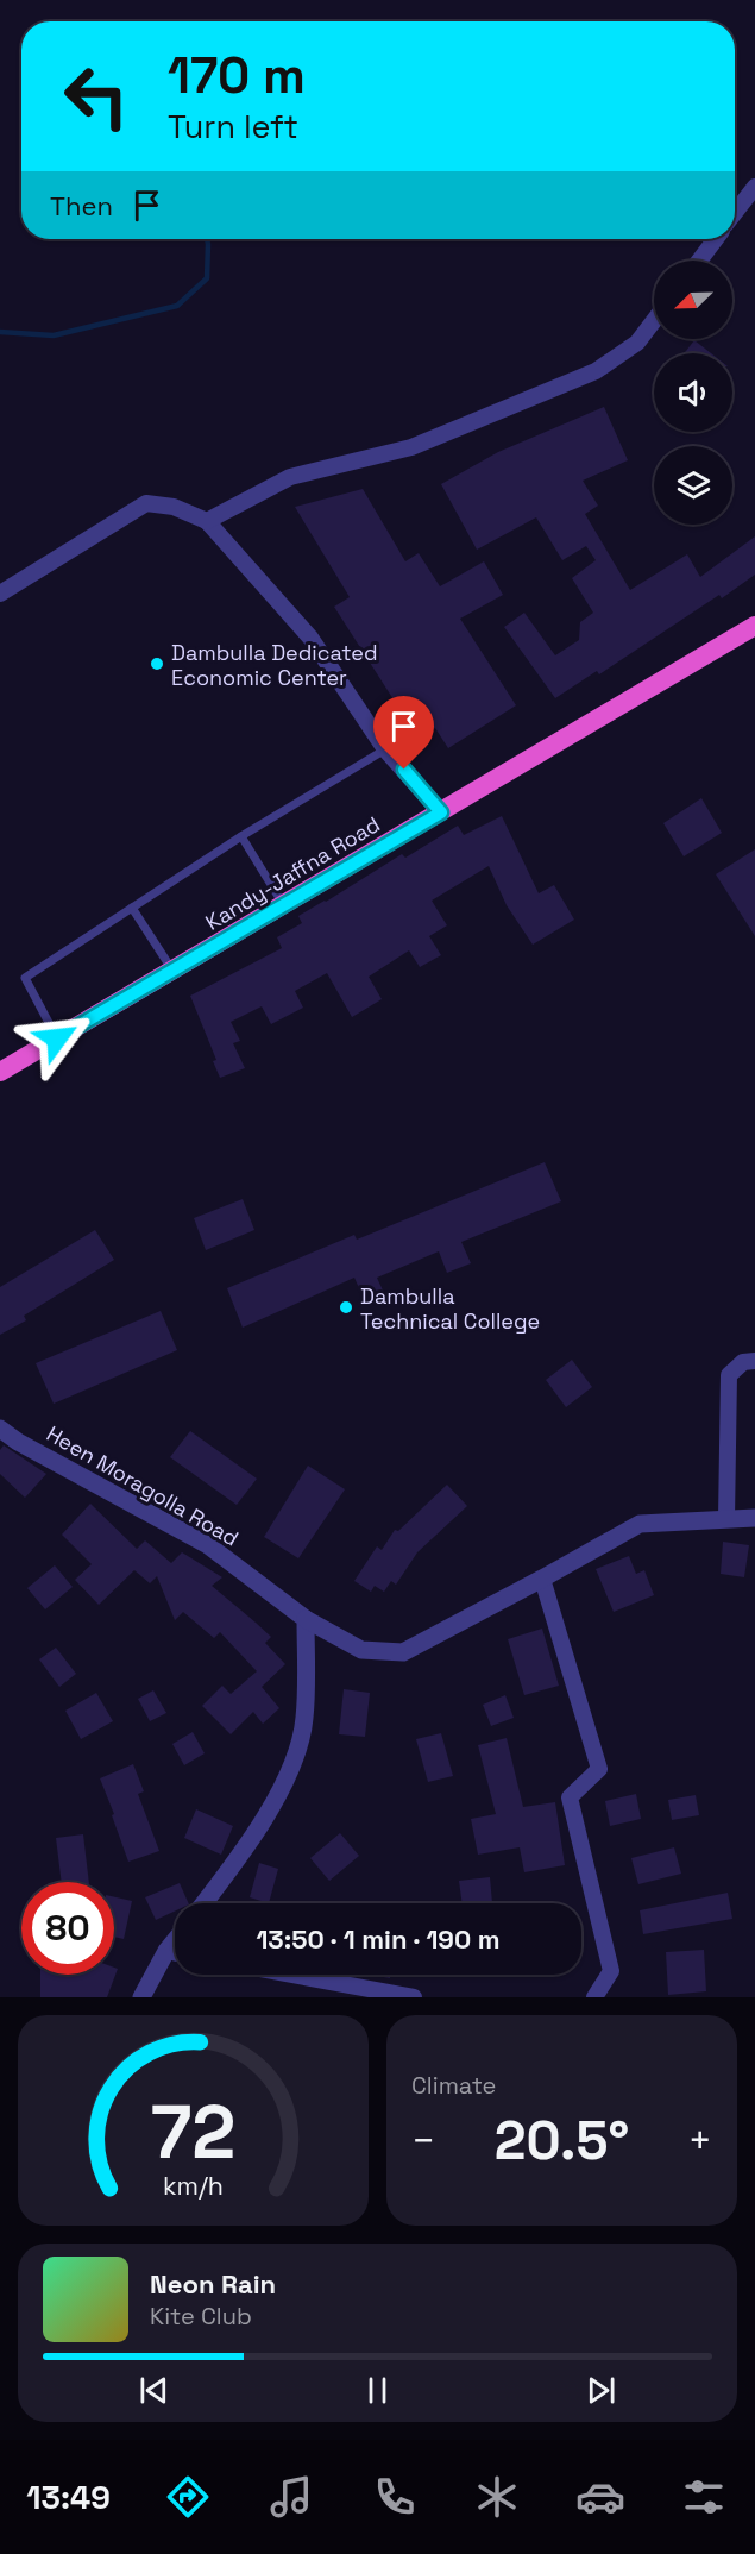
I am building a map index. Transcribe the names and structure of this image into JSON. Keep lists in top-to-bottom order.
{
  "streets": {
    "highway": ["Kandy-Jaffna Road"],
    "street": ["Heen Moragolla Road"]
  },
  "places": ["Dambulla Dedicated Economic Center", "Dambulla Technical College"],
  "north": "bottom left",
  "page": {
    "turn": ["170 m", "Turn left"],
    "then": "Then",
    "limit": "80",
    "trip": "13:50 · 1 min · 190 m",
    "tile": "Climate",
    "heat": ["−", "20.5°", "+"],
    "song": ["Neon Rain", "Kite Club"],
    "tabs": "13:49",
    "gauge": ["72", "km/h"]
  }
}
